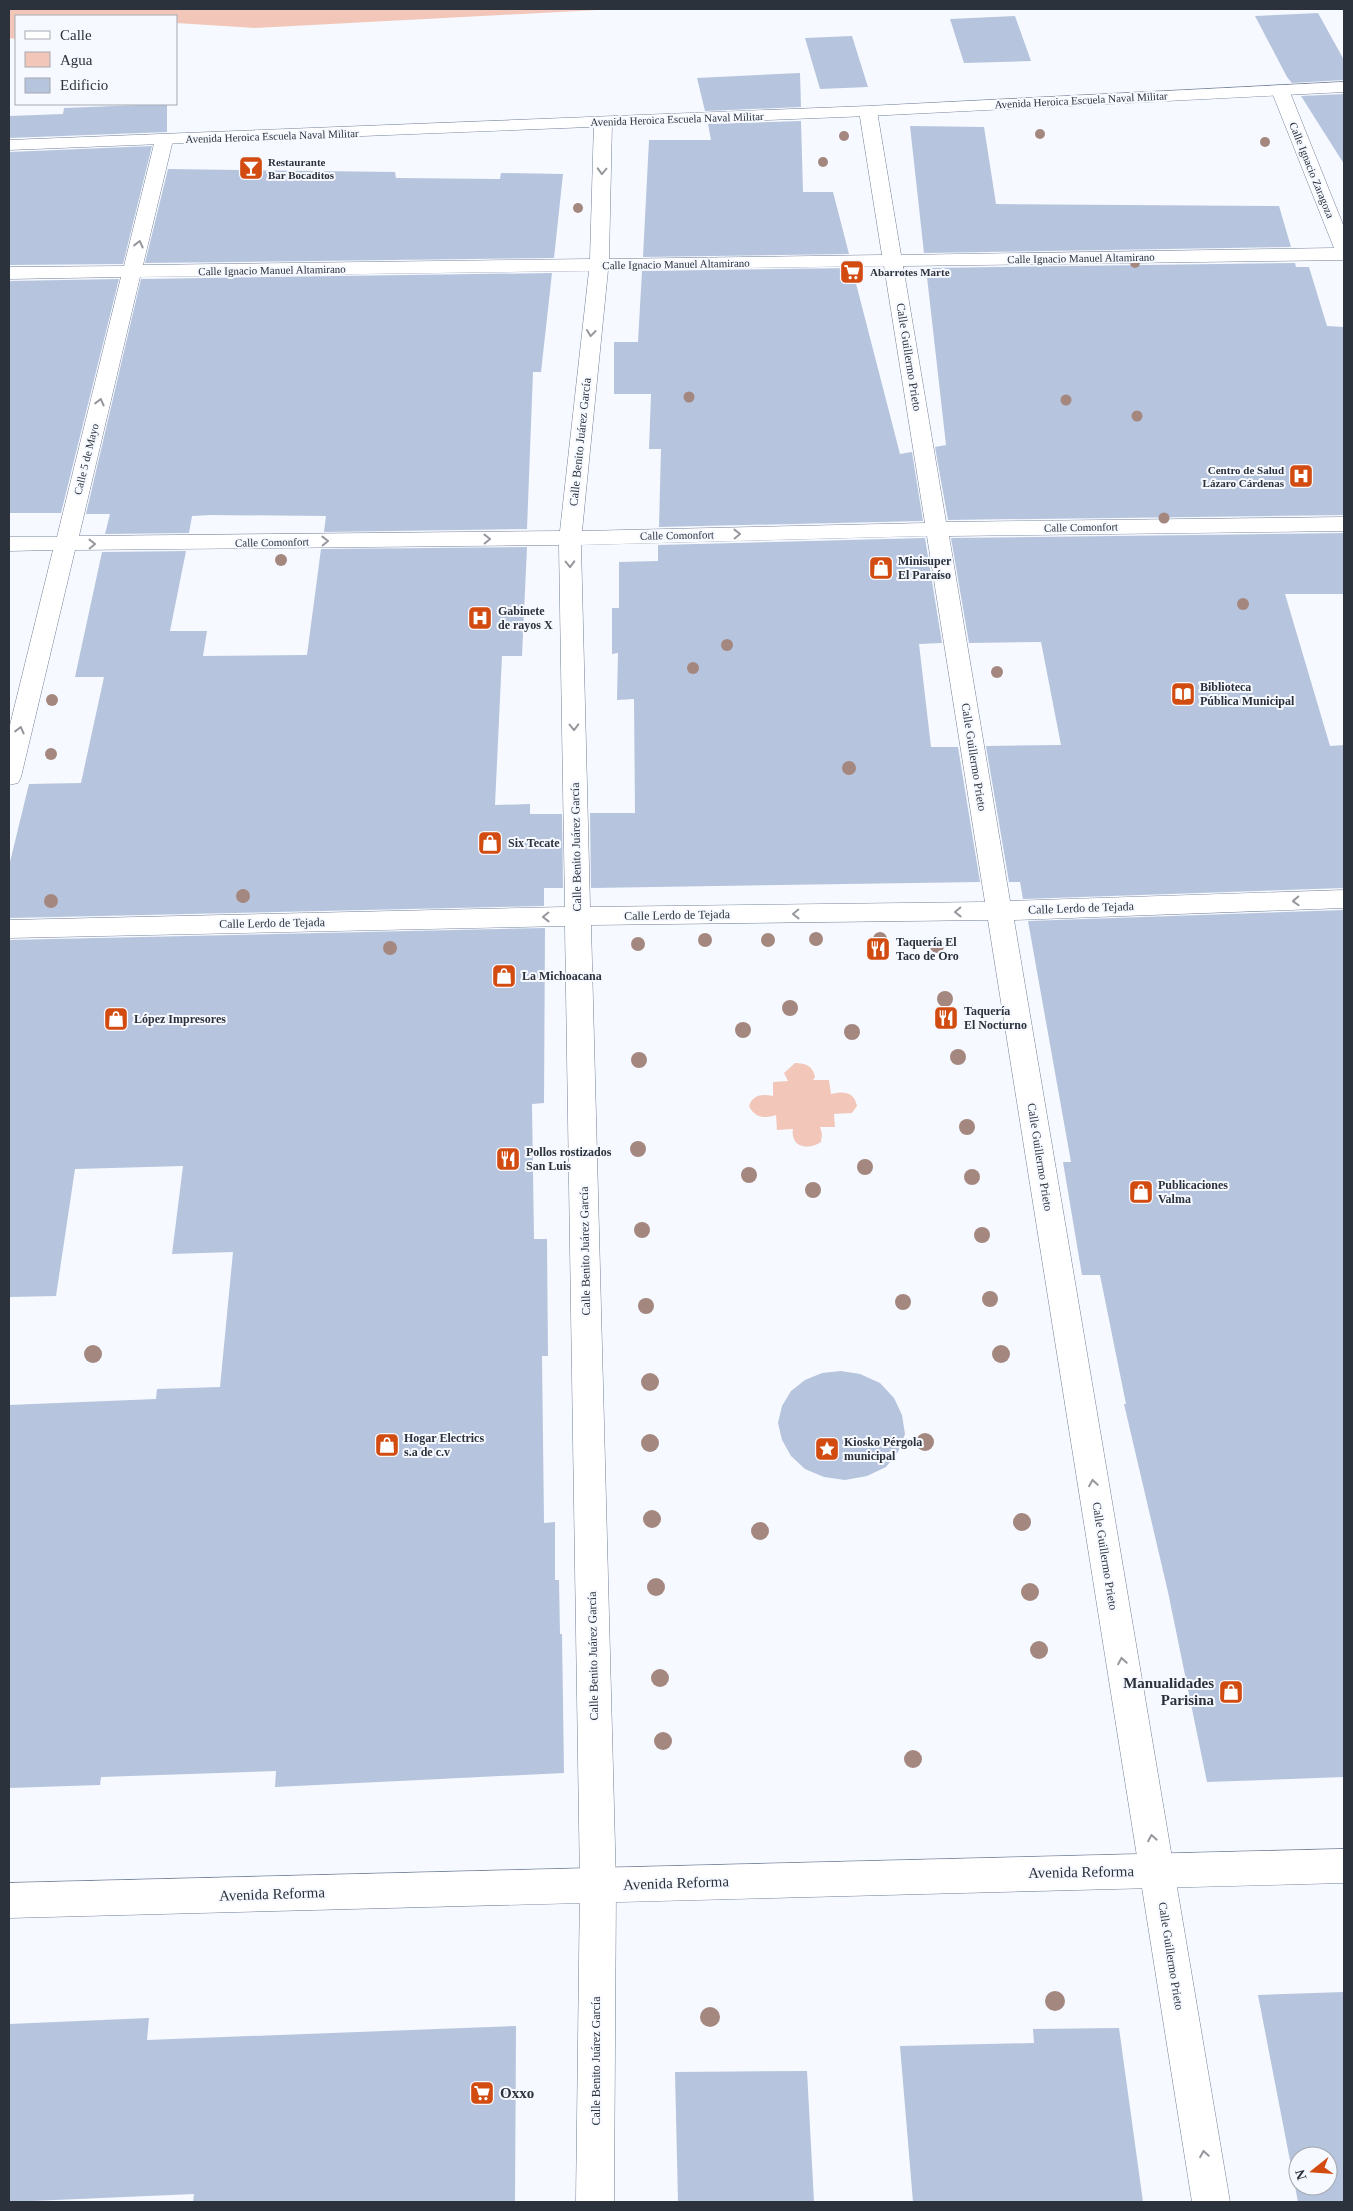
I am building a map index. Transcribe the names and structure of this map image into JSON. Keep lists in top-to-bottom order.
{
  "streets": {
    "street": [
      "Avenida Heroica Escuela Naval Militar",
      "Calle Ignacio Zaragoza",
      "Calle Ignacio Manuel Altamirano",
      "Calle Guillermo Prieto",
      "Calle Benito Juárez García",
      "Calle 5 de Mayo",
      "Calle Comonfort",
      "Calle Lerdo de Tejada",
      "Avenida Reforma"
    ]
  },
  "crossings": [
    ["Avenida Heroica Escuela Naval Militar", "Calle Ignacio Zaragoza"],
    ["Avenida Heroica Escuela Naval Militar", "Calle Guillermo Prieto"],
    ["Avenida Heroica Escuela Naval Militar", "Calle Benito Juárez García"],
    ["Avenida Heroica Escuela Naval Militar", "Calle 5 de Mayo"],
    ["Calle Ignacio Manuel Altamirano", "Calle Guillermo Prieto"],
    ["Calle Ignacio Manuel Altamirano", "Calle Benito Juárez García"],
    ["Calle Ignacio Manuel Altamirano", "Calle 5 de Mayo"],
    ["Calle Guillermo Prieto", "Calle Comonfort"],
    ["Calle Guillermo Prieto", "Calle Lerdo de Tejada"],
    ["Calle Guillermo Prieto", "Avenida Reforma"],
    ["Calle Benito Juárez García", "Calle Comonfort"],
    ["Calle Benito Juárez García", "Calle Lerdo de Tejada"],
    ["Calle Benito Juárez García", "Avenida Reforma"],
    ["Calle 5 de Mayo", "Calle Comonfort"]
  ],
  "one_way": [
    "Calle Guillermo Prieto",
    "Calle Benito Juárez García",
    "Calle 5 de Mayo",
    "Calle Comonfort",
    "Calle Lerdo de Tejada"
  ],
  "places": {
    "bar": ["Restaurante Bar Bocaditos"],
    "supermarket": ["Abarrotes Marte", "Oxxo"],
    "hospital": ["Centro de Salud Lázaro Cárdenas", "Gabinete de rayos X"],
    "shop": [
      "Minisuper El Paraíso",
      "Six Tecate",
      "La Michoacana",
      "López Impresores",
      "Publicaciones Valma",
      "Hogar Electrics s.a de c.v",
      "Manualidades Parisina"
    ],
    "library": ["Biblioteca Pública Municipal"],
    "restaurant": ["Taquería El Taco de Oro", "Taquería El Nocturno", "Pollos rostizados San Luis"],
    "place": ["Kiosko Pérgola municipal"]
  },
  "legend": ["Calle", "Agua", "Edificio"],
  "north": "left"
}
